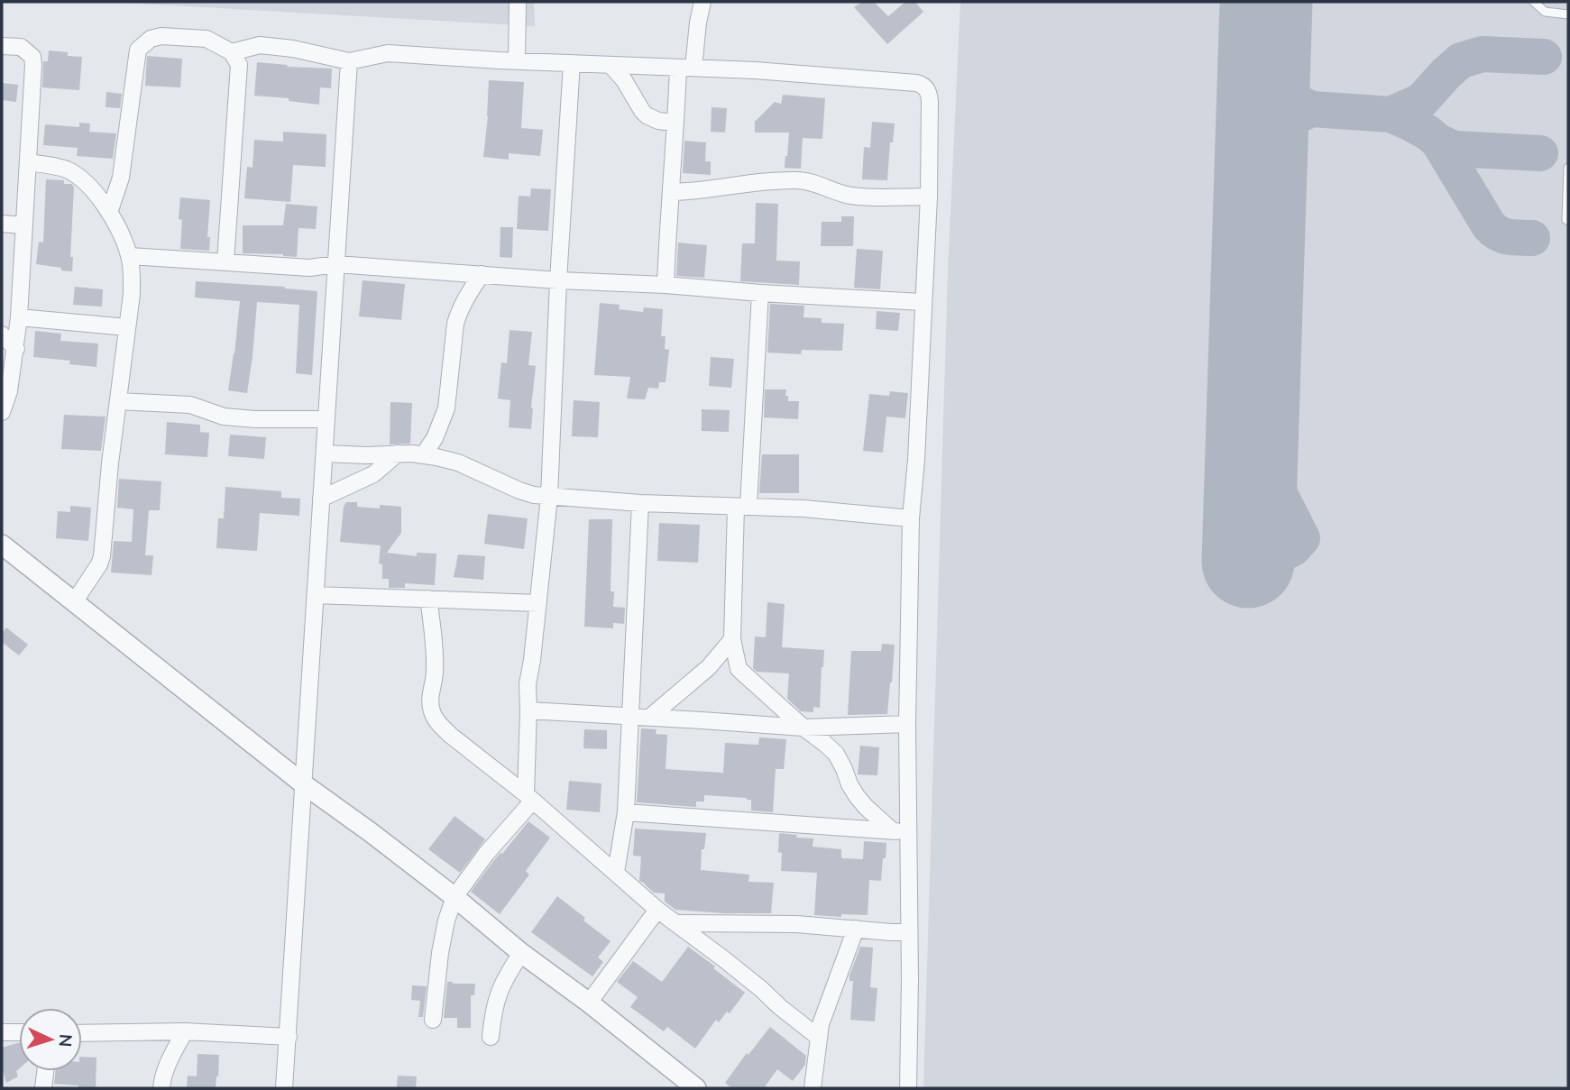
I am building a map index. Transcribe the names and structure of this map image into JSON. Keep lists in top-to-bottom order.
{
  "north": "right"
}
